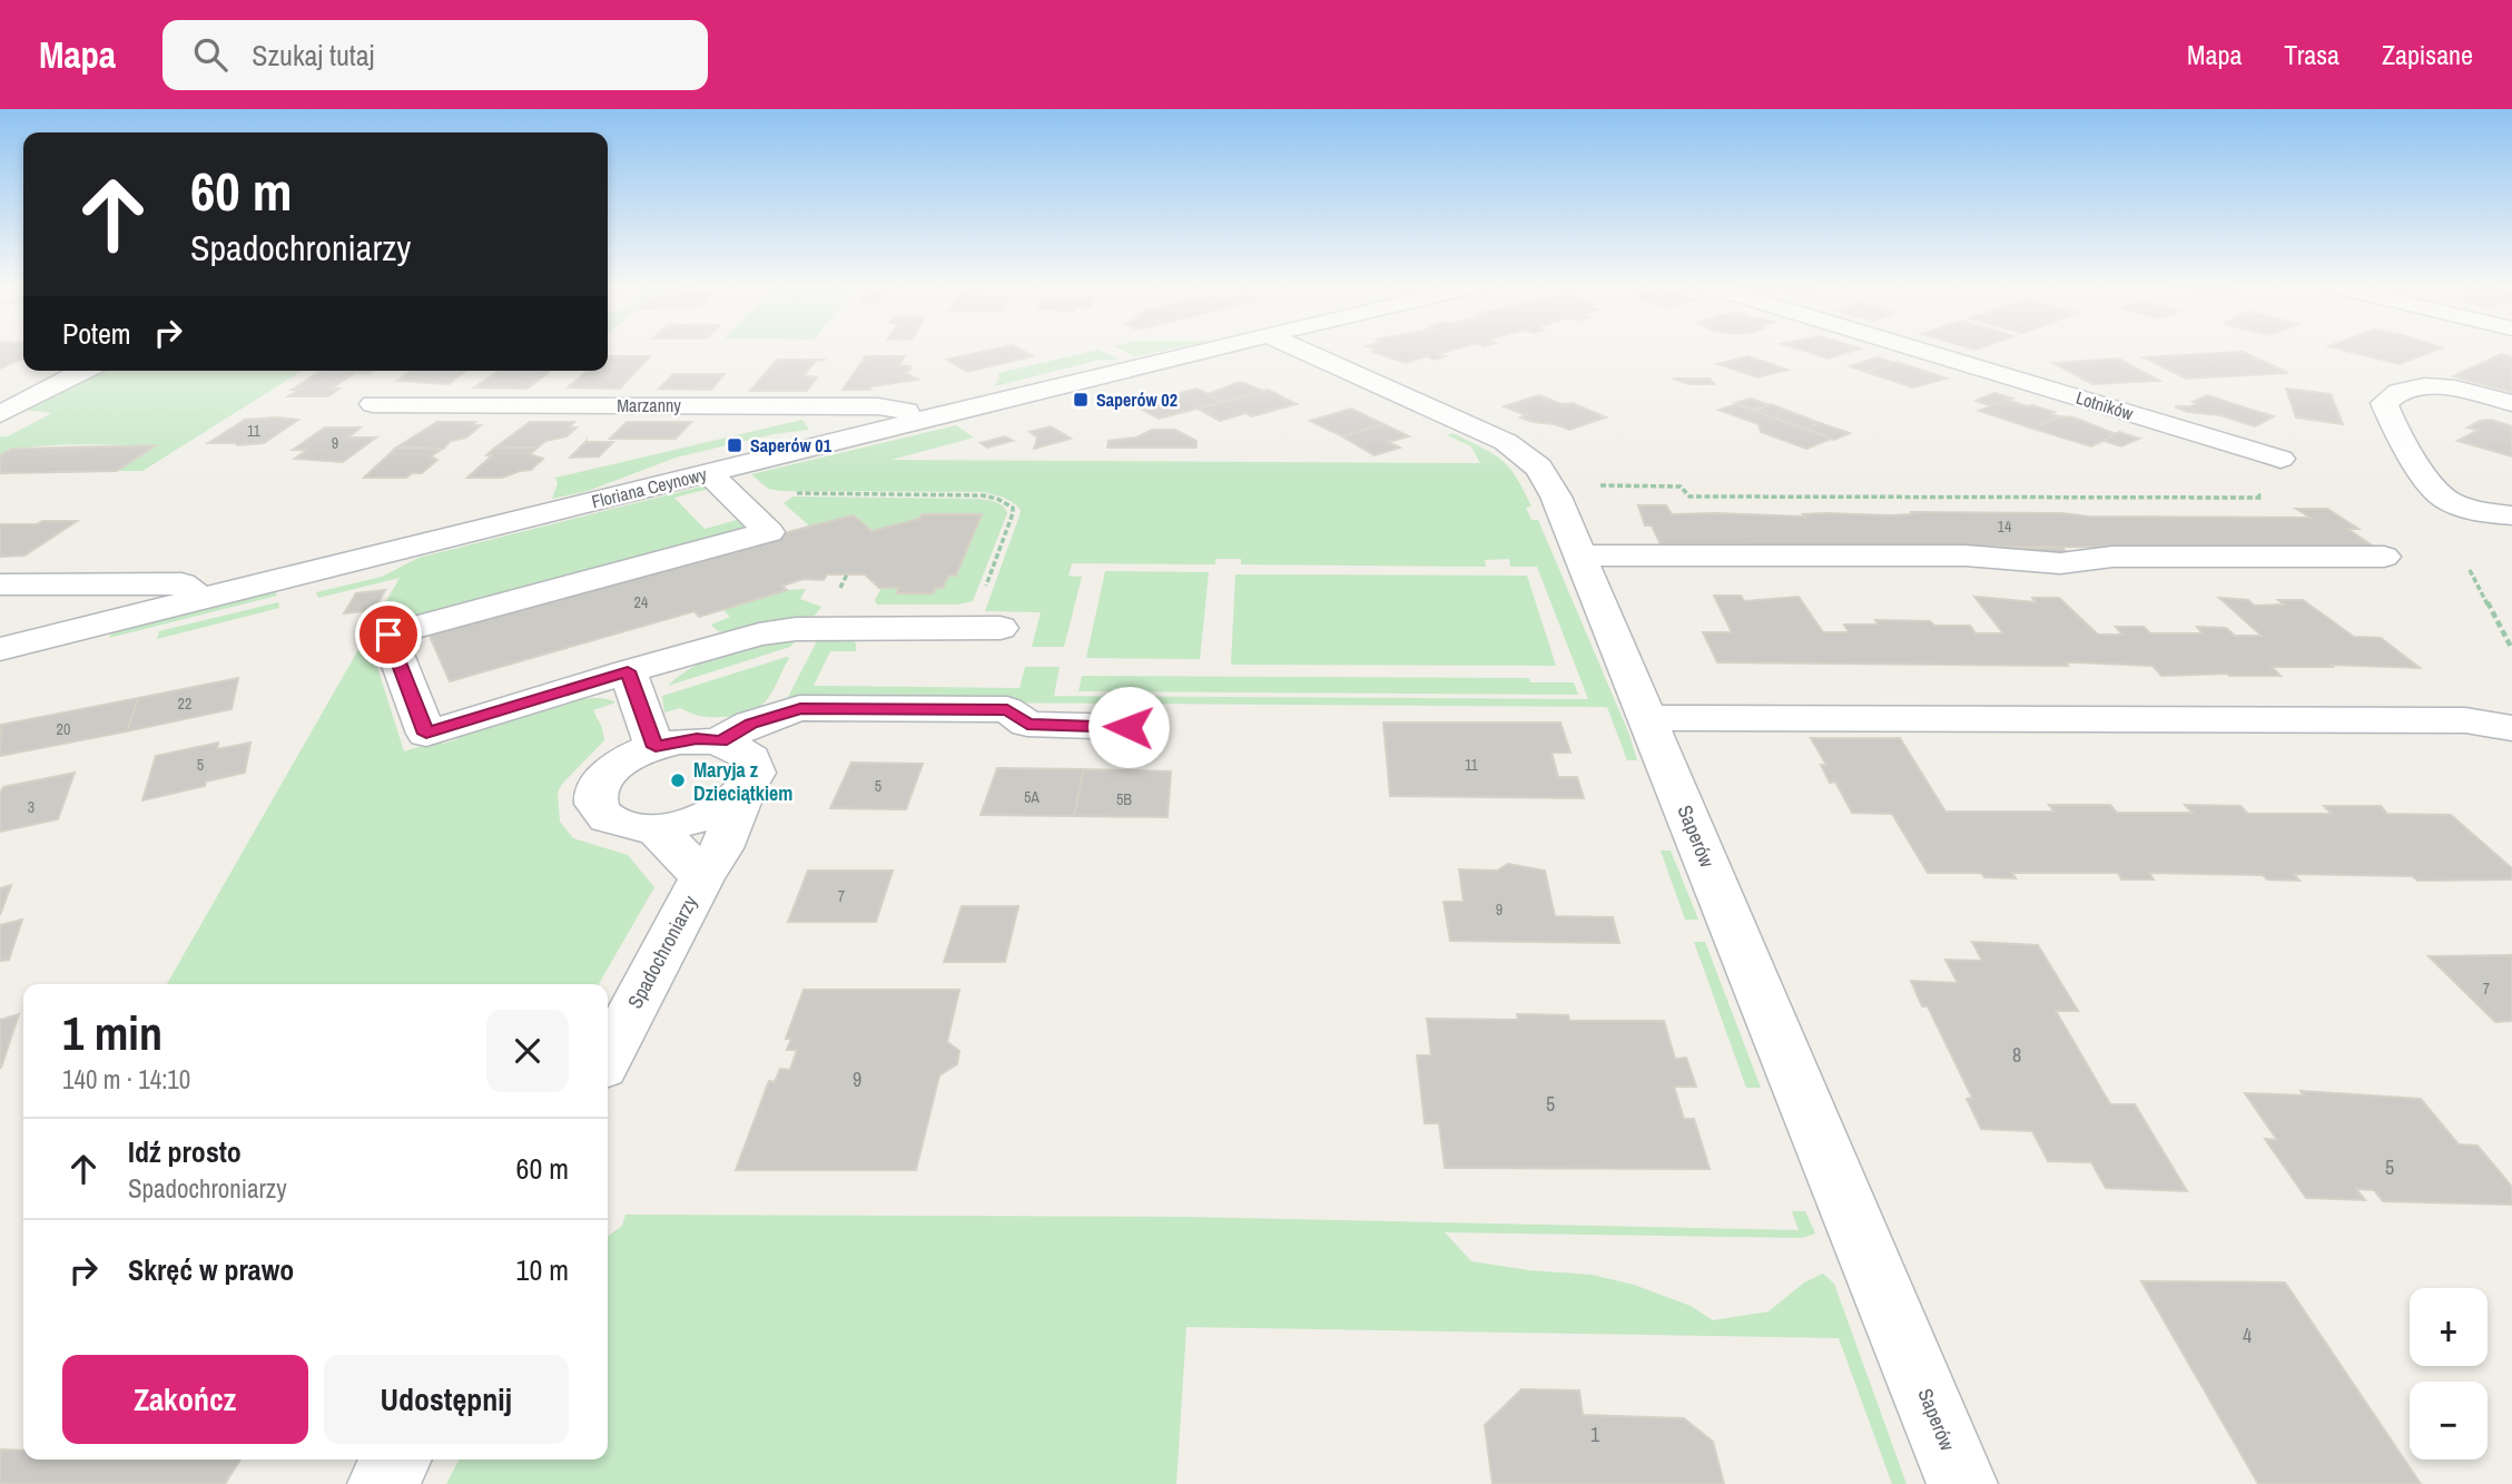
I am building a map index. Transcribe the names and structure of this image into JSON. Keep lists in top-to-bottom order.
{
  "streets": {
    "street": [
      "Marzanny",
      "Lotników",
      "Floriana Ceynowy",
      "Saperów",
      "Spadochroniarzy"
    ]
  },
  "crossings": [
    ["Marzanny", "Floriana Ceynowy"]
  ],
  "places": {
    "transit": ["Saperów 02", "Saperów 01"],
    "other": ["Maryja z Dzieciątkiem"]
  },
  "house_numbers": [
    "11",
    "9",
    "14",
    "24",
    "22",
    "20",
    "5",
    "11",
    "5",
    "5A",
    "5B",
    "3",
    "7",
    "9",
    "7",
    "8",
    "9",
    "5",
    "5",
    "4",
    "1"
  ],
  "page": {
    "header": "Mapa",
    "search": "Szukaj tutaj",
    "nav": ["Mapa", "Trasa", "Zapisane"],
    "turn": ["60 m", "Spadochroniarzy"],
    "then": "Potem",
    "heading": ["1 min", "140 m · 14:10"],
    "list": [
      {
        "name": "Idź prosto",
        "note": "Spadochroniarzy",
        "value": "60 m"
      },
      {
        "name": "Skręć w prawo",
        "value": "10 m"
      }
    ],
    "map_buttons": ["+", "−"],
    "buttons": ["Zakończ", "Udostępnij"]
  }
}
